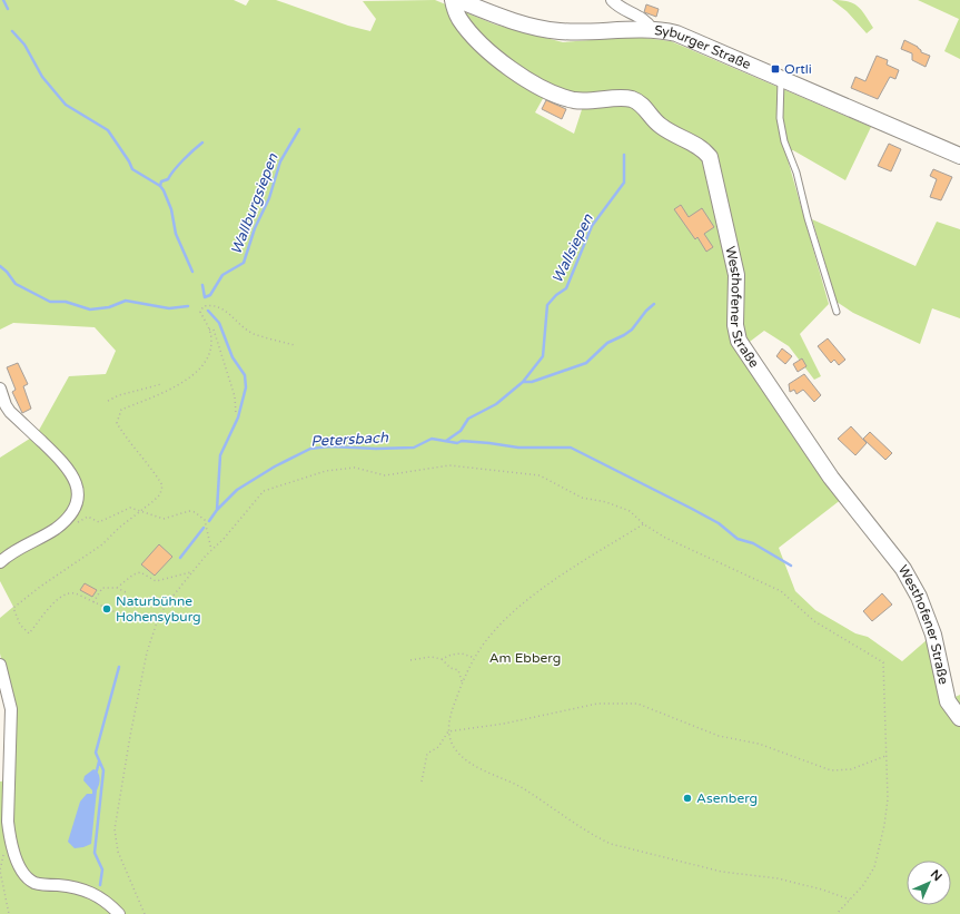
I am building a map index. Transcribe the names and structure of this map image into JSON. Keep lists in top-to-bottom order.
{
  "streets": {
    "street": ["Syburger Straße", "Westhofener Straße"]
  },
  "water": ["Wallburgsiepen", "Wallsiepen", "Petersbach"],
  "parks": ["Am Ebberg"],
  "places": {
    "transit": ["Ortli"],
    "other": ["Naturbühne Hohensyburg", "Asenberg"]
  },
  "north": "top right"
}
